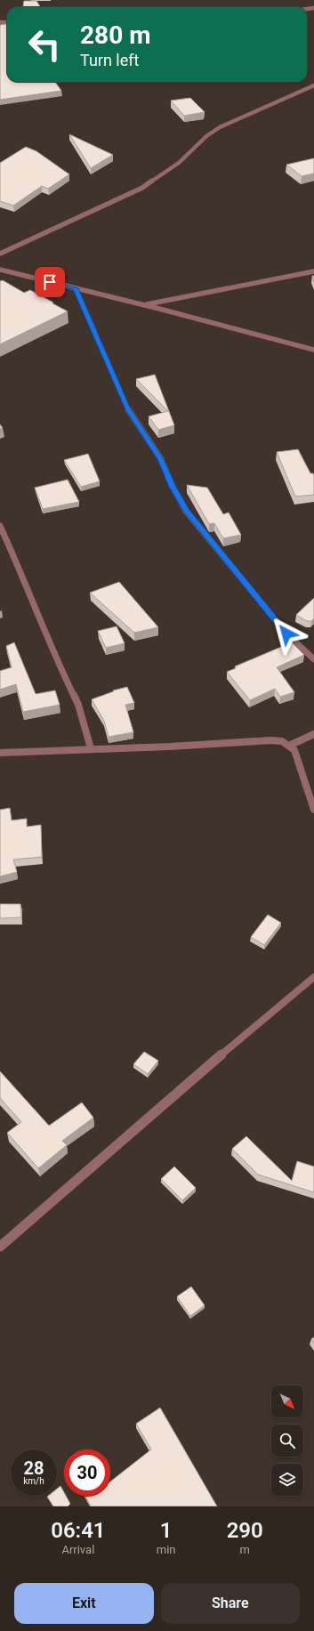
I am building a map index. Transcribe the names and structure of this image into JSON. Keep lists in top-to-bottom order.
{
  "north": "bottom right",
  "page": {
    "turn": ["280 m", "Turn left"],
    "speed": "28 km/h",
    "limit": "30",
    "eta": [
      "06:41",
      "Arrival",
      "1",
      "min",
      "290",
      "m"
    ],
    "buttons": ["Exit", "Share"]
  }
}
